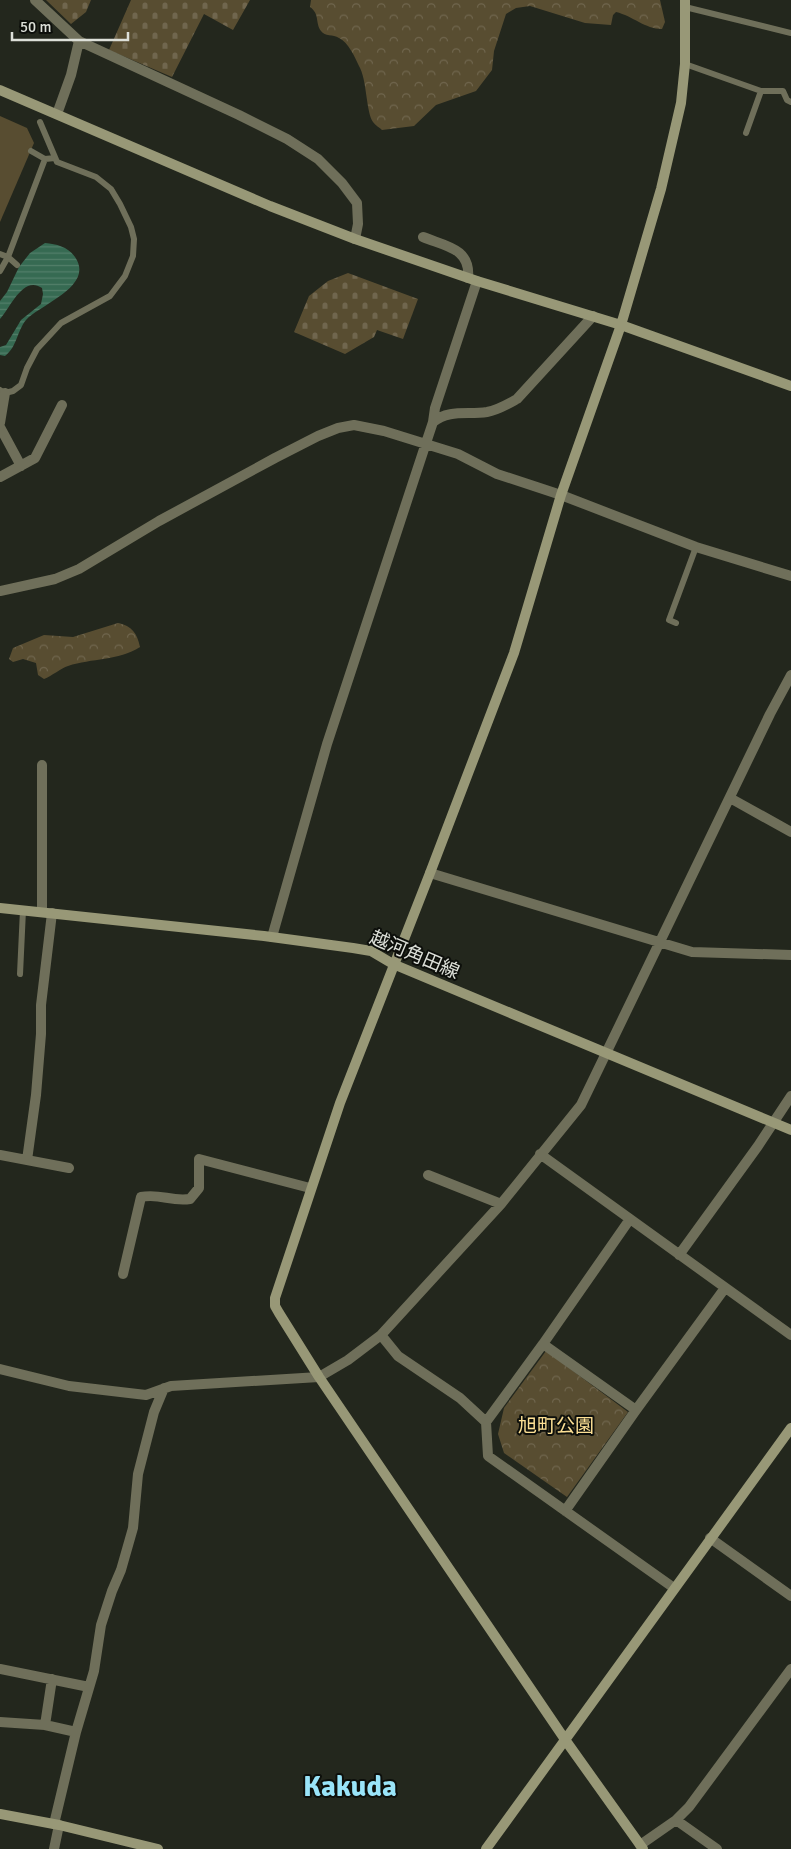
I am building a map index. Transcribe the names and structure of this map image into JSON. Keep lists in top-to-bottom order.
{
  "streets": {
    "street": ["越河角田線"]
  },
  "districts": ["Kakuda"],
  "parks": ["旭町公園"],
  "scale_bar": "50 m"
}
